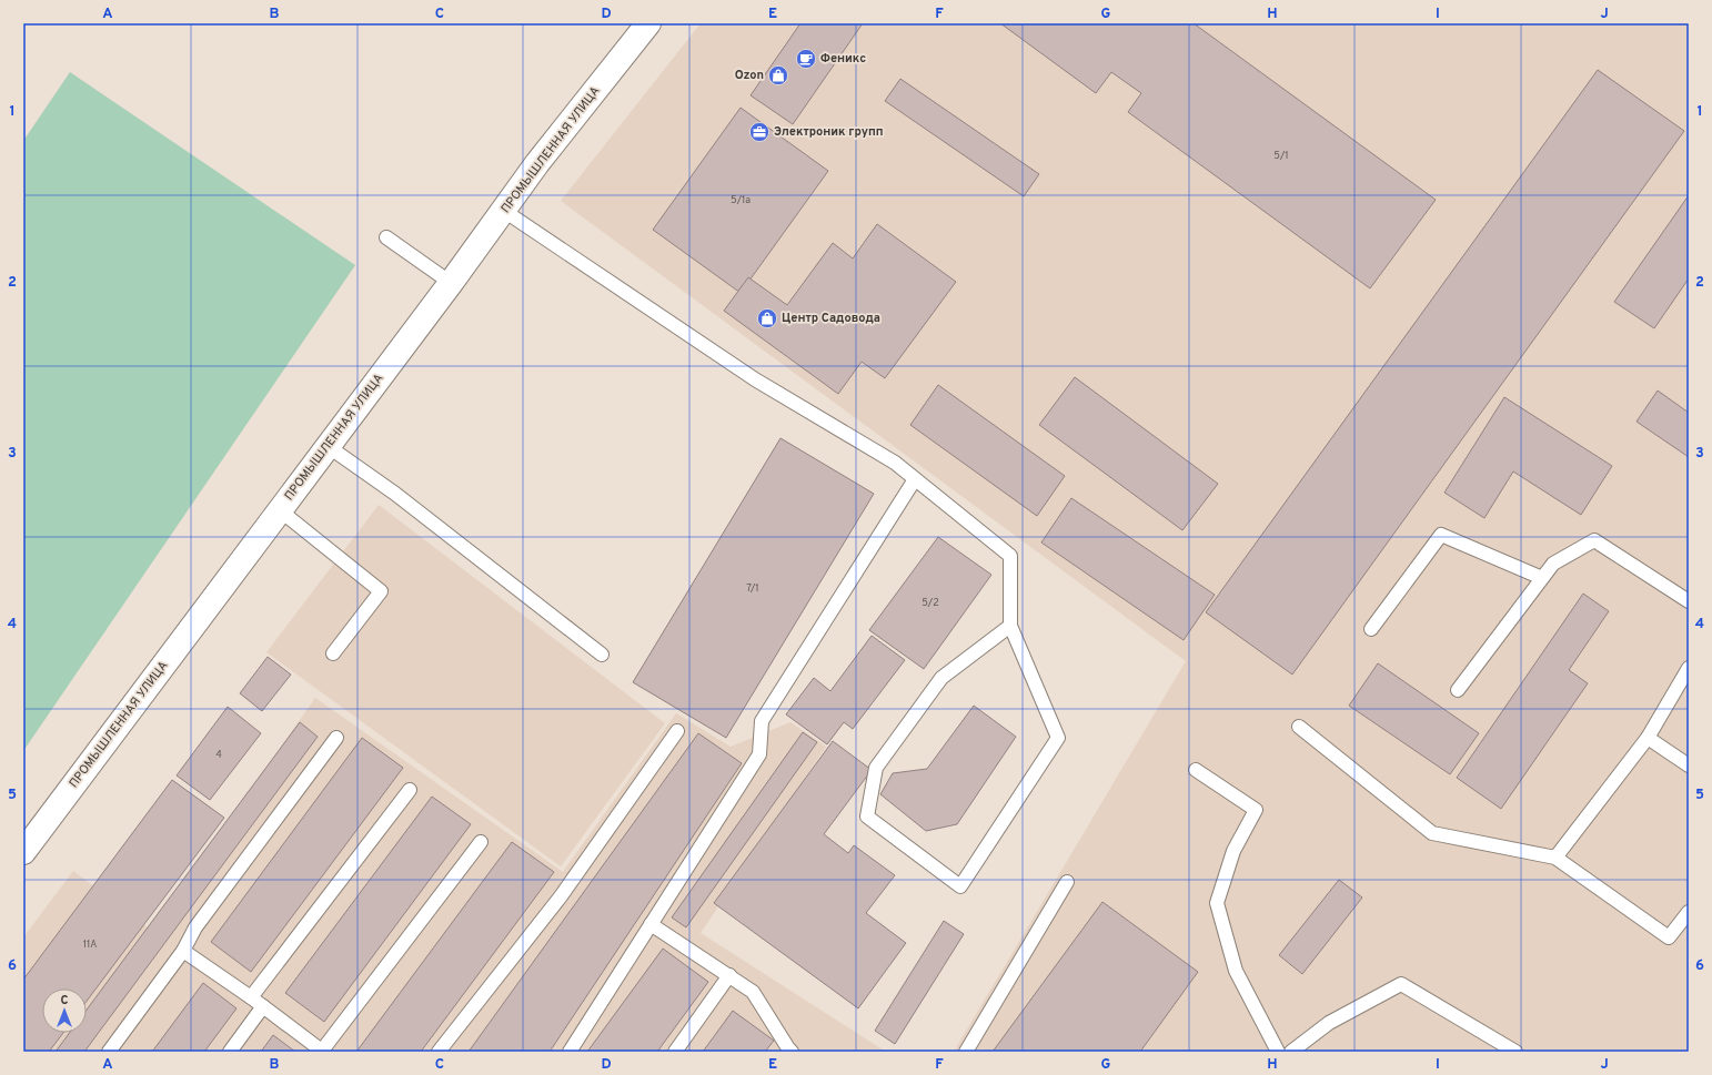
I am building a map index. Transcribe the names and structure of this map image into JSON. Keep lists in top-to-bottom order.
{
  "streets": {
    "street": ["ПРОМЫШЛЕННАЯ УЛИЦА"]
  },
  "places": {
    "cafe": ["Феникс"],
    "shop": ["Ozon", "Центр Садовода"],
    "office": ["Электроник групп"]
  },
  "house_numbers": [
    "5/1",
    "5/1а",
    "7/1",
    "5/2",
    "4",
    "11А"
  ],
  "north": "top",
  "grid": {
    "columns": [
      "A",
      "B",
      "C",
      "D",
      "E",
      "F",
      "G",
      "H",
      "I",
      "J"
    ],
    "rows": [
      "1",
      "2",
      "3",
      "4",
      "5",
      "6"
    ]
  }
}
